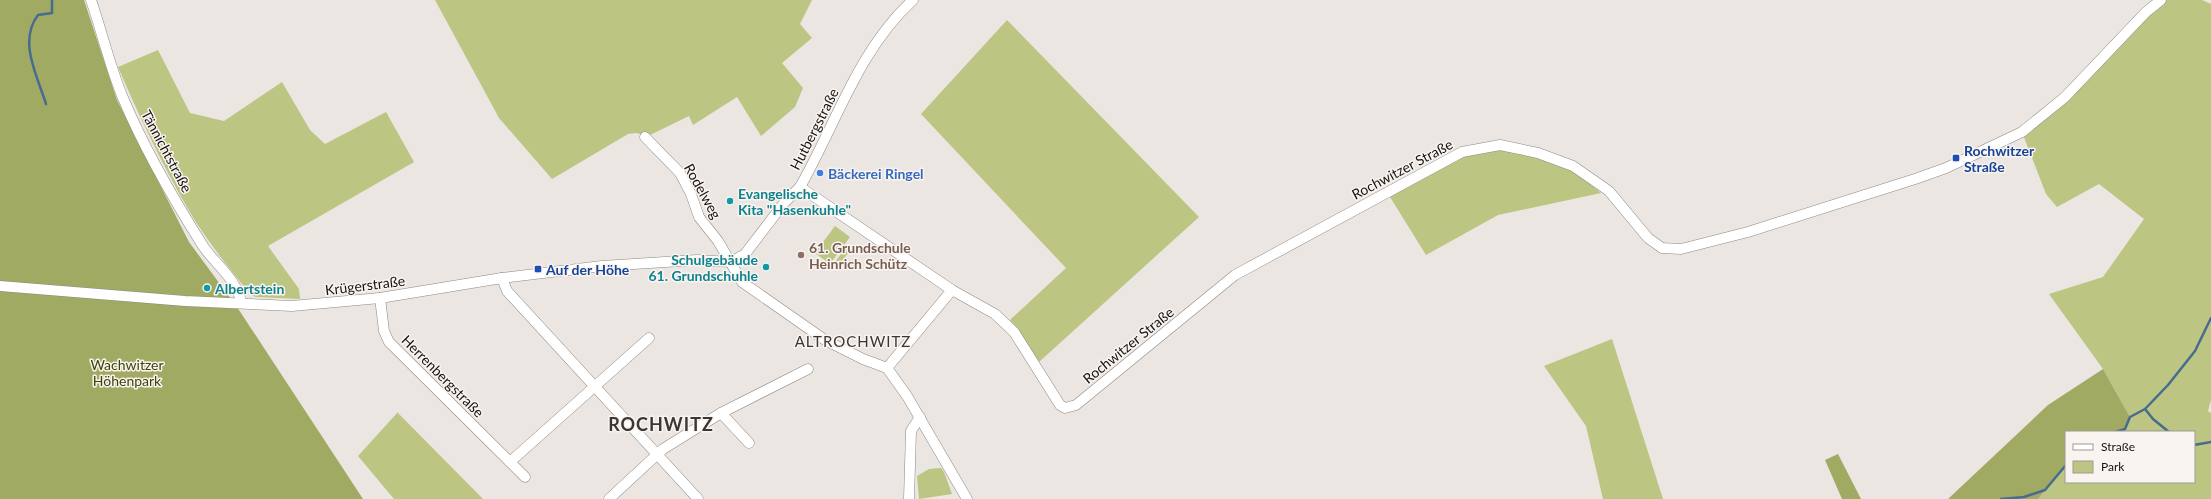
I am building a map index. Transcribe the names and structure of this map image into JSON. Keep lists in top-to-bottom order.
{
  "streets": {
    "street": [
      "Hutbergstraße",
      "Tännichtstraße",
      "Rochwitzer Straße",
      "Rodelweg",
      "Krügerstraße",
      "Herrenbergstraße"
    ]
  },
  "crossings": [
    ["Hutbergstraße", "Rodelweg"],
    ["Hutbergstraße", "Krügerstraße"],
    ["Tännichtstraße", "Krügerstraße"],
    ["Rodelweg", "Krügerstraße"],
    ["Krügerstraße", "Herrenbergstraße"]
  ],
  "districts": ["ALTROCHWITZ", "ROCHWITZ"],
  "parks": ["Wachwitzer Höhenpark"],
  "places": {
    "transit": ["Rochwitzer Straße", "Auf der Höhe"],
    "other": [
      "Bäckerei Ringel",
      "Evangelische Kita \"Hasenkuhle\"",
      "61. Grundschule Heinrich Schütz",
      "Schulgebäude 61. Grundschuhle",
      "Albertstein"
    ]
  },
  "legend": ["Straße", "Park"]
}
